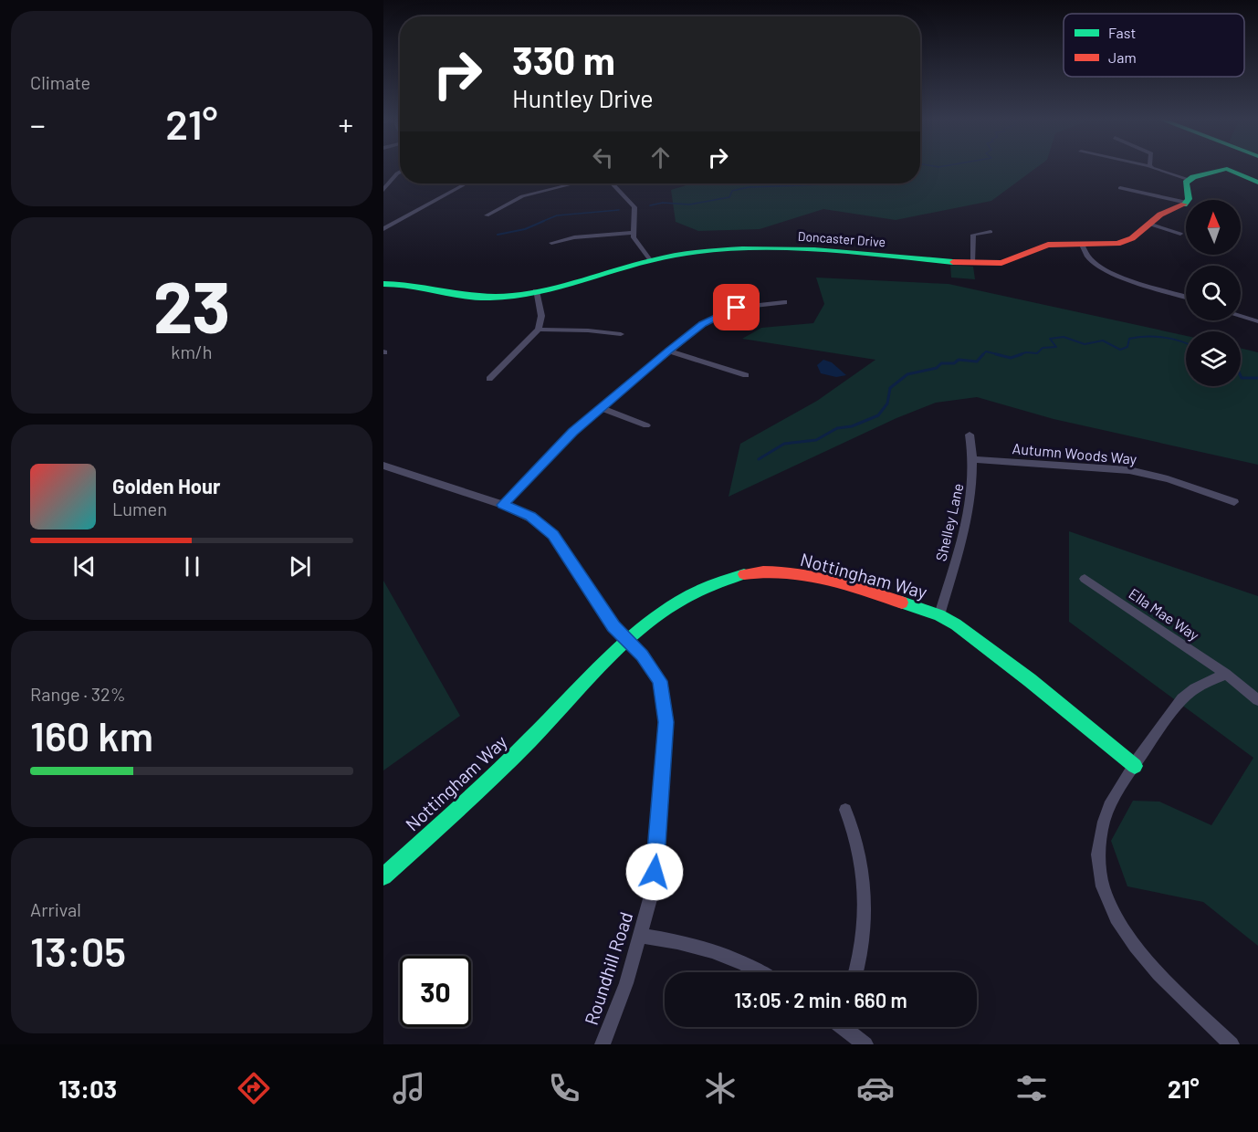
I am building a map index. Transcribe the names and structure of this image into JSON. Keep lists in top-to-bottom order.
{
  "streets": {
    "street": [
      "Doncaster Drive",
      "Autumn Woods Way",
      "Shelley Lane",
      "Nottingham Way",
      "Ella Mae Way",
      "Roundhill Road"
    ]
  },
  "crossings": [
    ["Autumn Woods Way", "Shelley Lane"],
    ["Shelley Lane", "Nottingham Way"],
    ["Nottingham Way", "Roundhill Road"]
  ],
  "legend": ["Fast", "Jam"],
  "north": "top",
  "page": {
    "tile": [
      "Climate",
      ["23", "km/h"],
      ["Range · 32%", "160 km"],
      ["Arrival", "13:05"]
    ],
    "turn": ["330 m", "Huntley Drive"],
    "heat": ["−", "21°", "+"],
    "song": ["Golden Hour", "Lumen"],
    "limit": "30",
    "trip": "13:05 · 2 min · 660 m",
    "tabs": ["13:03", "21°"]
  }
}
